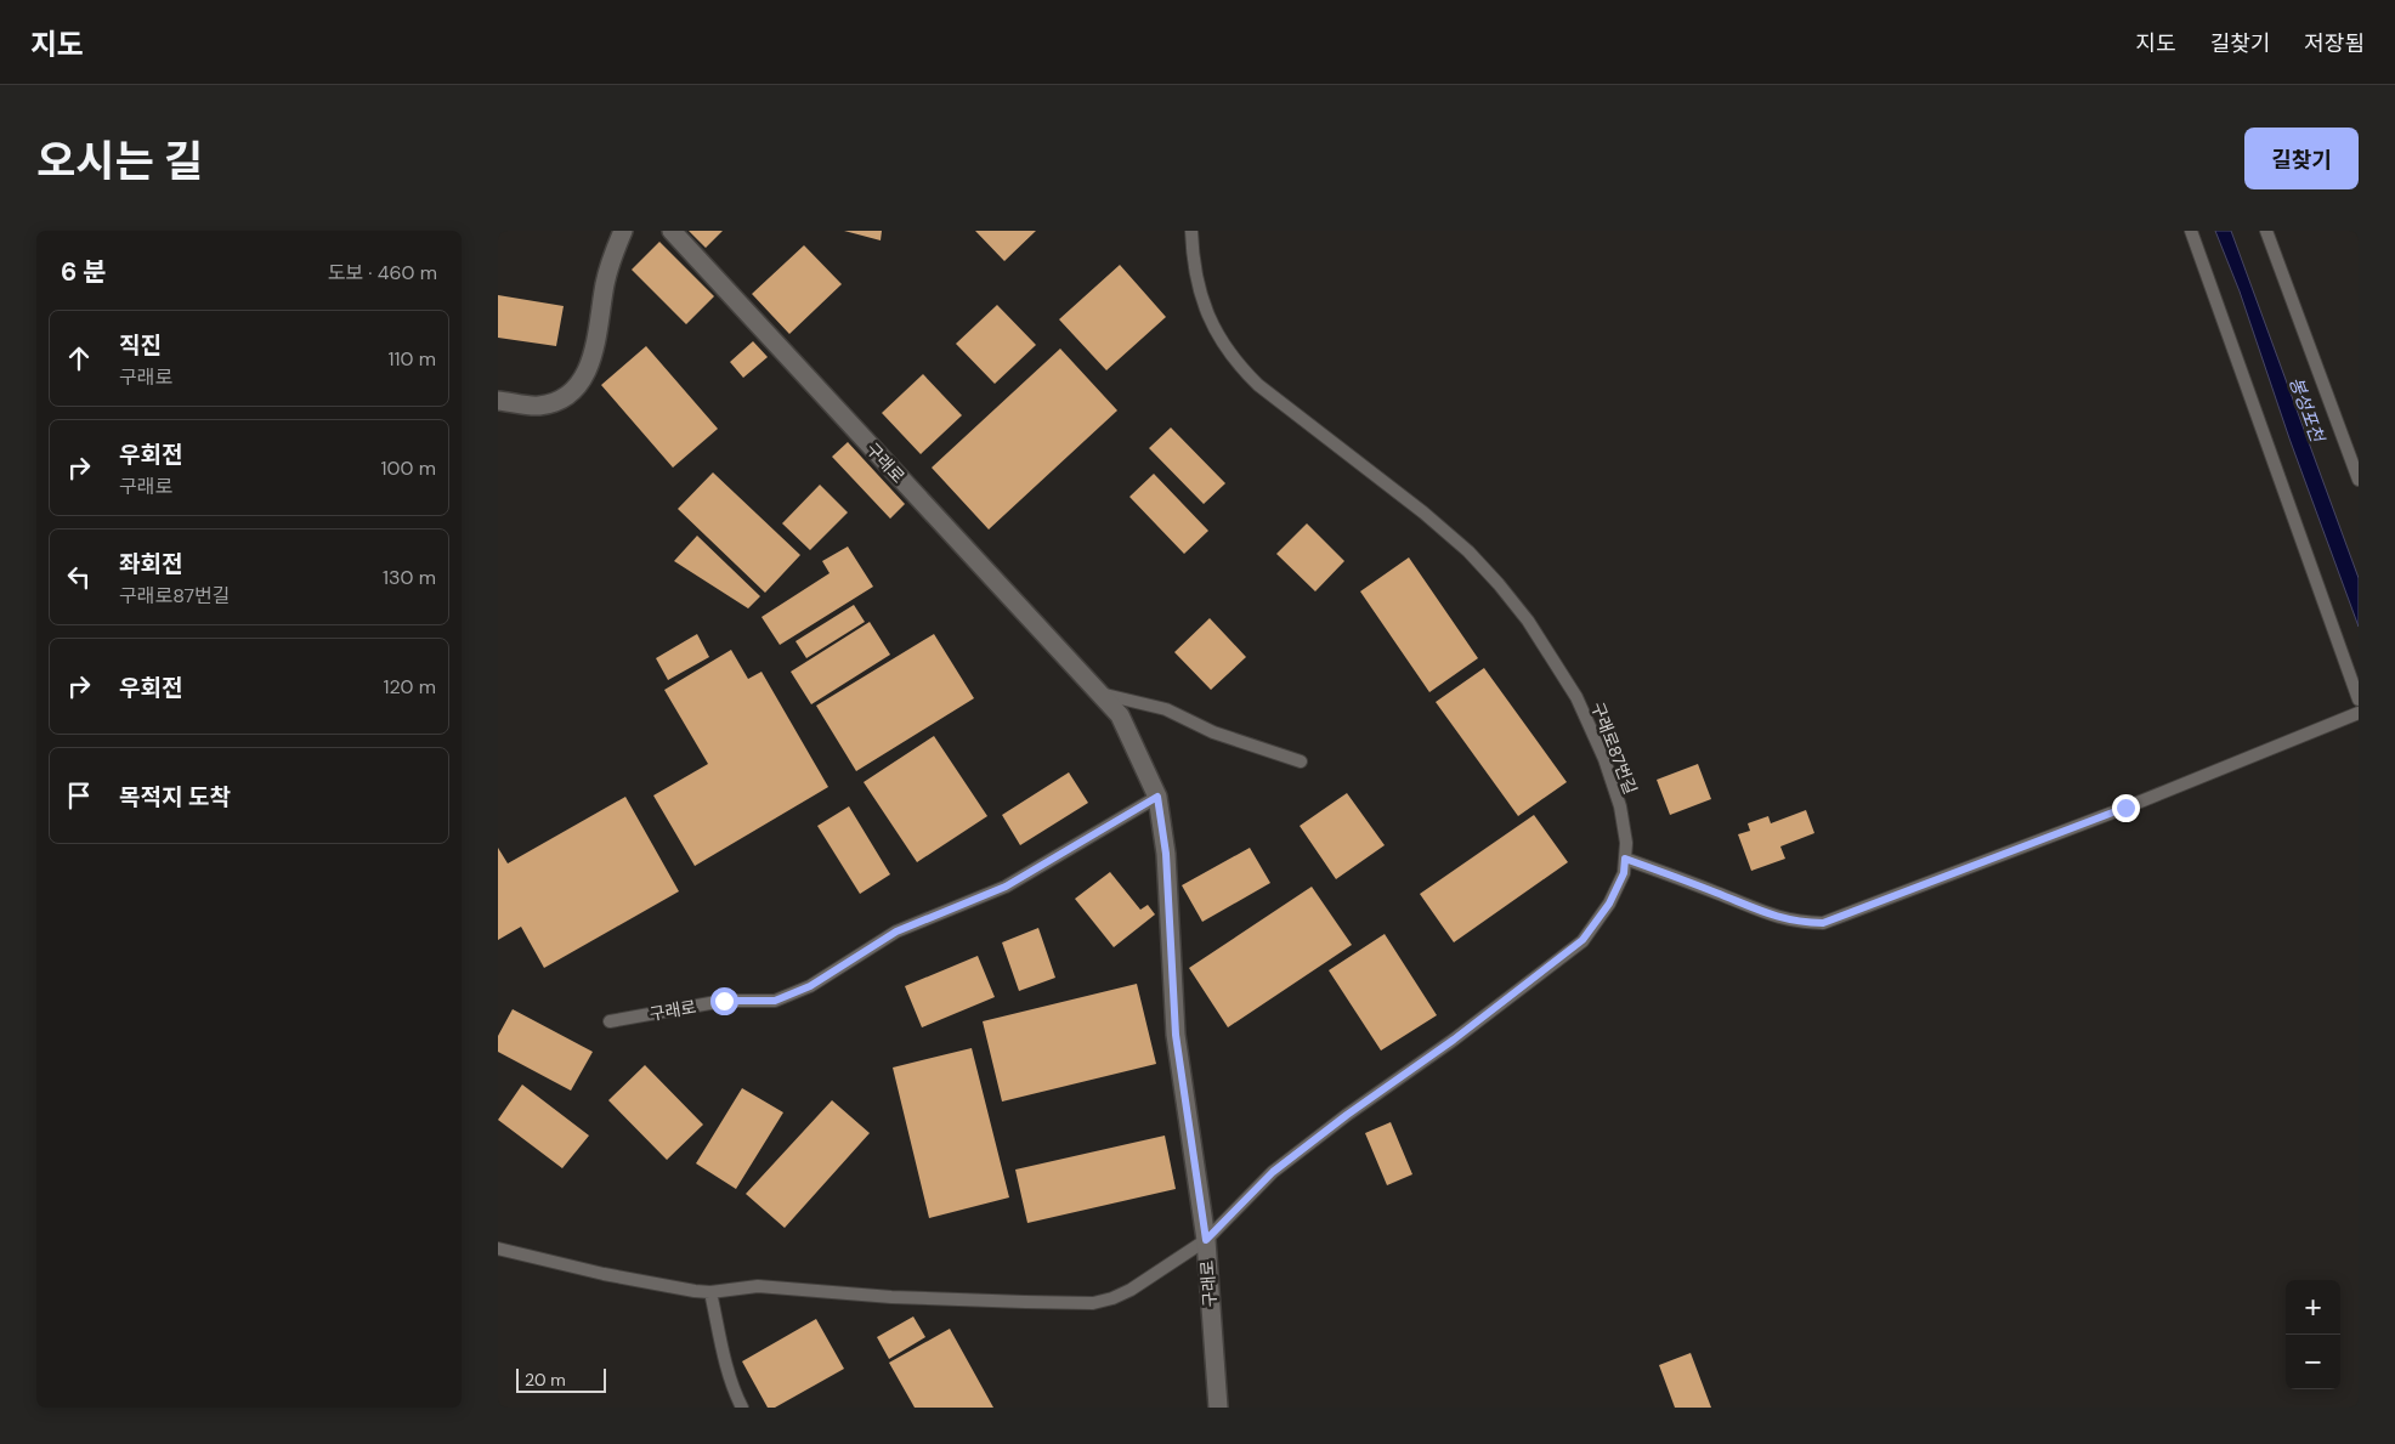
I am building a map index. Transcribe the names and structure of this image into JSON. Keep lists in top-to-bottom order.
{
  "streets": {
    "street": ["구래로"],
    "lane": ["구래로87번길"]
  },
  "crossings": [
    ["구래로", "구래로87번길"]
  ],
  "water": ["봉성포천"],
  "scale_bar": "20 m",
  "page": {
    "header": "지도",
    "nav": ["지도", "길찾기", "저장됨"],
    "title": "오시는 길",
    "buttons": "길찾기",
    "heading": ["6 분", "도보 · 460 m"],
    "list": [
      ["직진", "구래로", "110 m"],
      ["우회전", "구래로", "100 m"],
      ["좌회전", "구래로87번길", "130 m"],
      ["우회전", "120 m"],
      "목적지 도착"
    ],
    "map_buttons": ["+", "−"],
    "scale": "20 m"
  }
}
